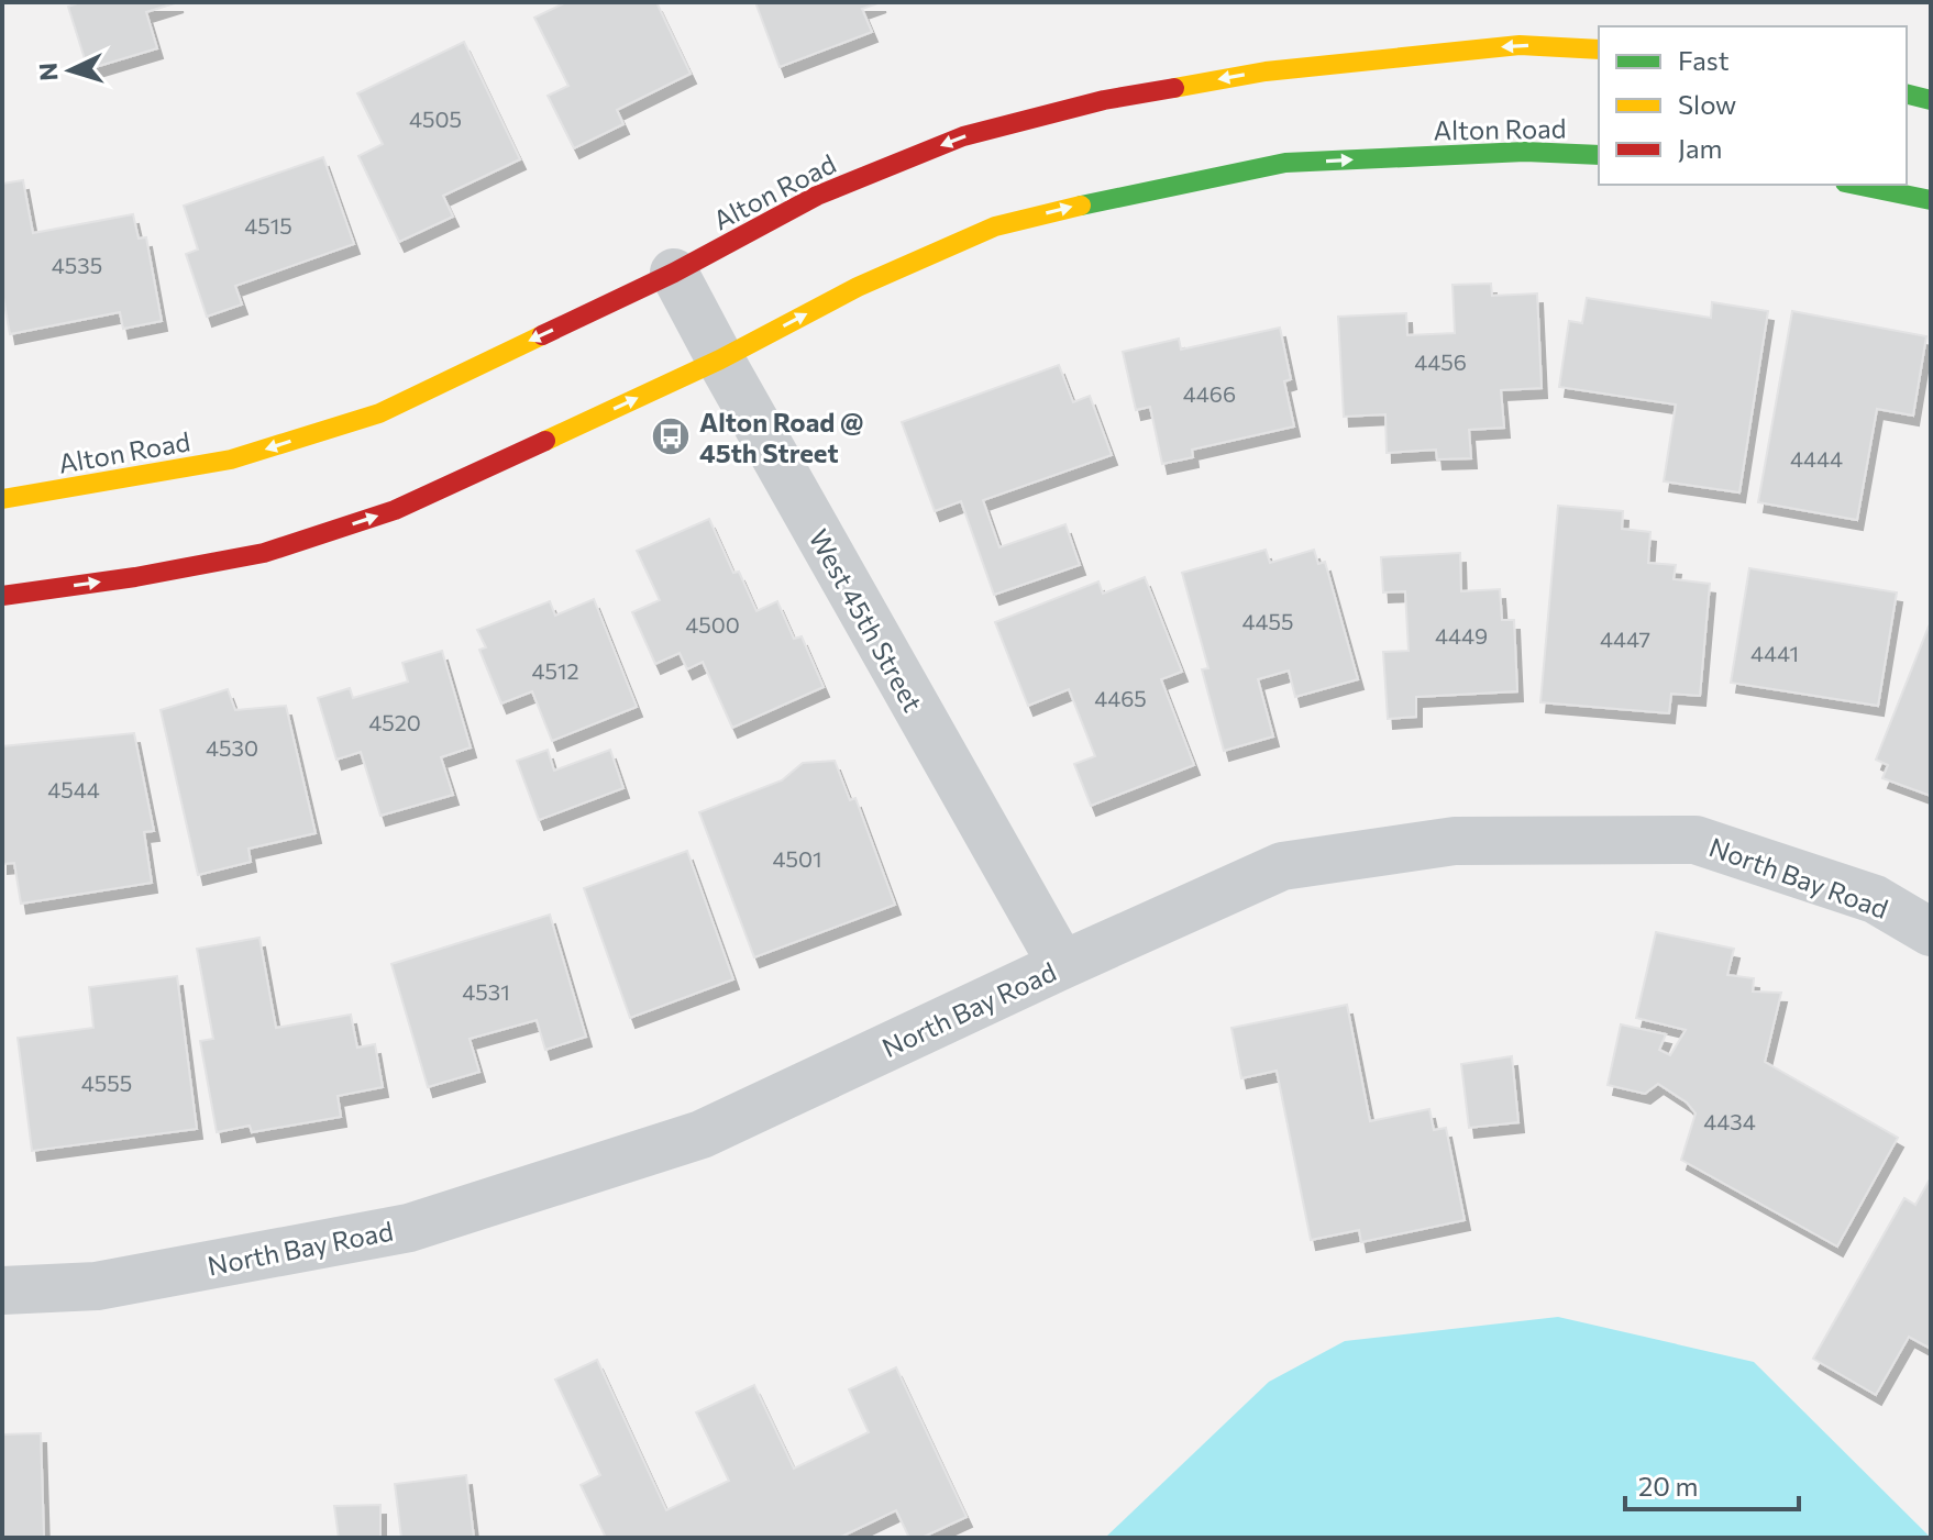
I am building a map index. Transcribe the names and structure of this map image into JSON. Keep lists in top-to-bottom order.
{
  "streets": {
    "main road": ["Alton Road"],
    "street": ["West 45th Street", "North Bay Road"]
  },
  "crossings": [
    ["Alton Road", "West 45th Street"],
    ["West 45th Street", "North Bay Road"]
  ],
  "places": {
    "bus stop": ["Alton Road @ 45th Street"]
  },
  "house_numbers": [
    "4505",
    "4515",
    "4535",
    "4456",
    "4466",
    "4444",
    "4455",
    "4500",
    "4449",
    "4447",
    "4441",
    "4512",
    "4465",
    "4520",
    "4530",
    "4544",
    "4501",
    "4531",
    "4555",
    "4434"
  ],
  "legend": ["Fast", "Slow", "Jam"],
  "scale_bar": "20 m",
  "north": "left"
}
